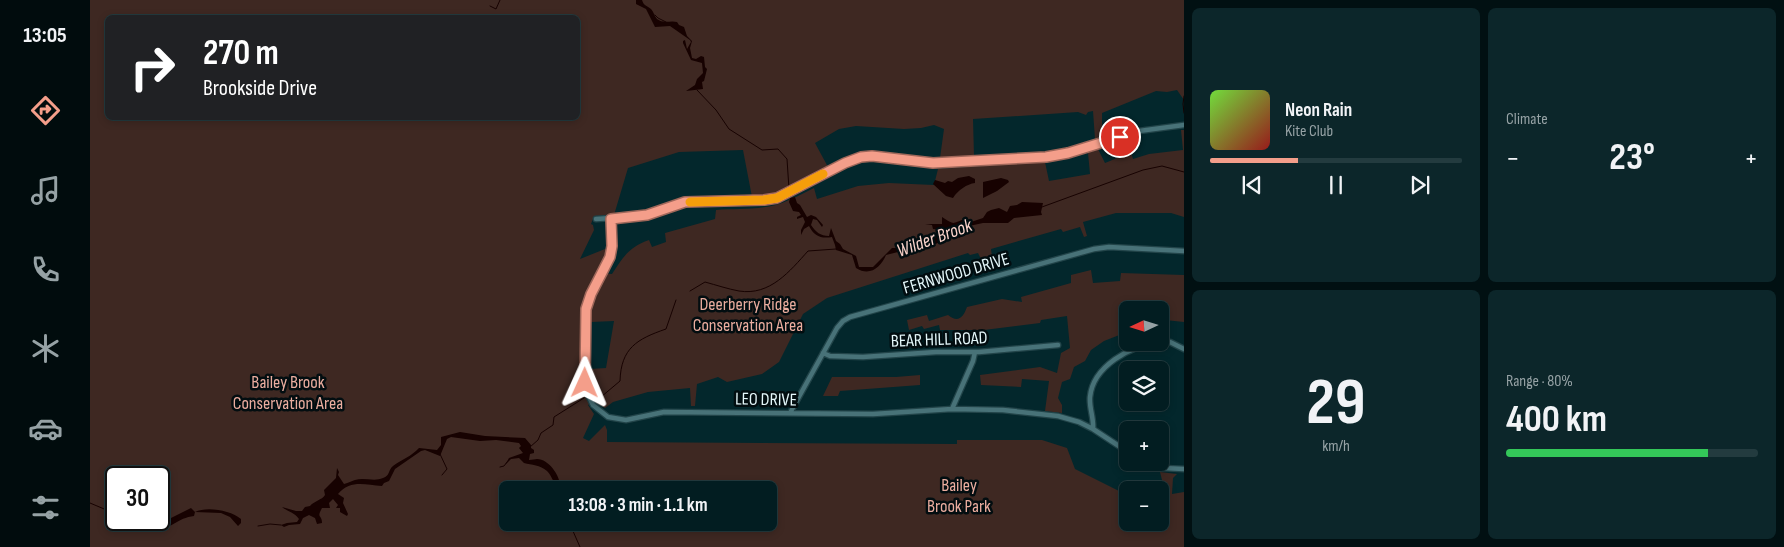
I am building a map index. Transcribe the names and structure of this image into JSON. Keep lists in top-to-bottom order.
{
  "streets": {
    "street": ["FERNWOOD DRIVE", "BEAR HILL ROAD", "LEO DRIVE"]
  },
  "crossings": [
    ["FERNWOOD DRIVE", "BEAR HILL ROAD"],
    ["FERNWOOD DRIVE", "LEO DRIVE"]
  ],
  "water": ["Wilder Brook"],
  "parks": ["Deerberry Ridge Conservation Area", "Bailey Brook Conservation Area", "Bailey Brook Park"],
  "north": "left",
  "page": {
    "tabs": "13:05",
    "tile": [
      "Climate",
      ["29", "km/h"],
      ["Range · 80%", "400 km"]
    ],
    "turn": ["270 m", "Brookside Drive"],
    "song": ["Neon Rain", "Kite Club"],
    "heat": ["−", "23°", "+"],
    "map_buttons": ["+", "−"],
    "limit": "30",
    "trip": "13:08 · 3 min · 1.1 km"
  }
}
